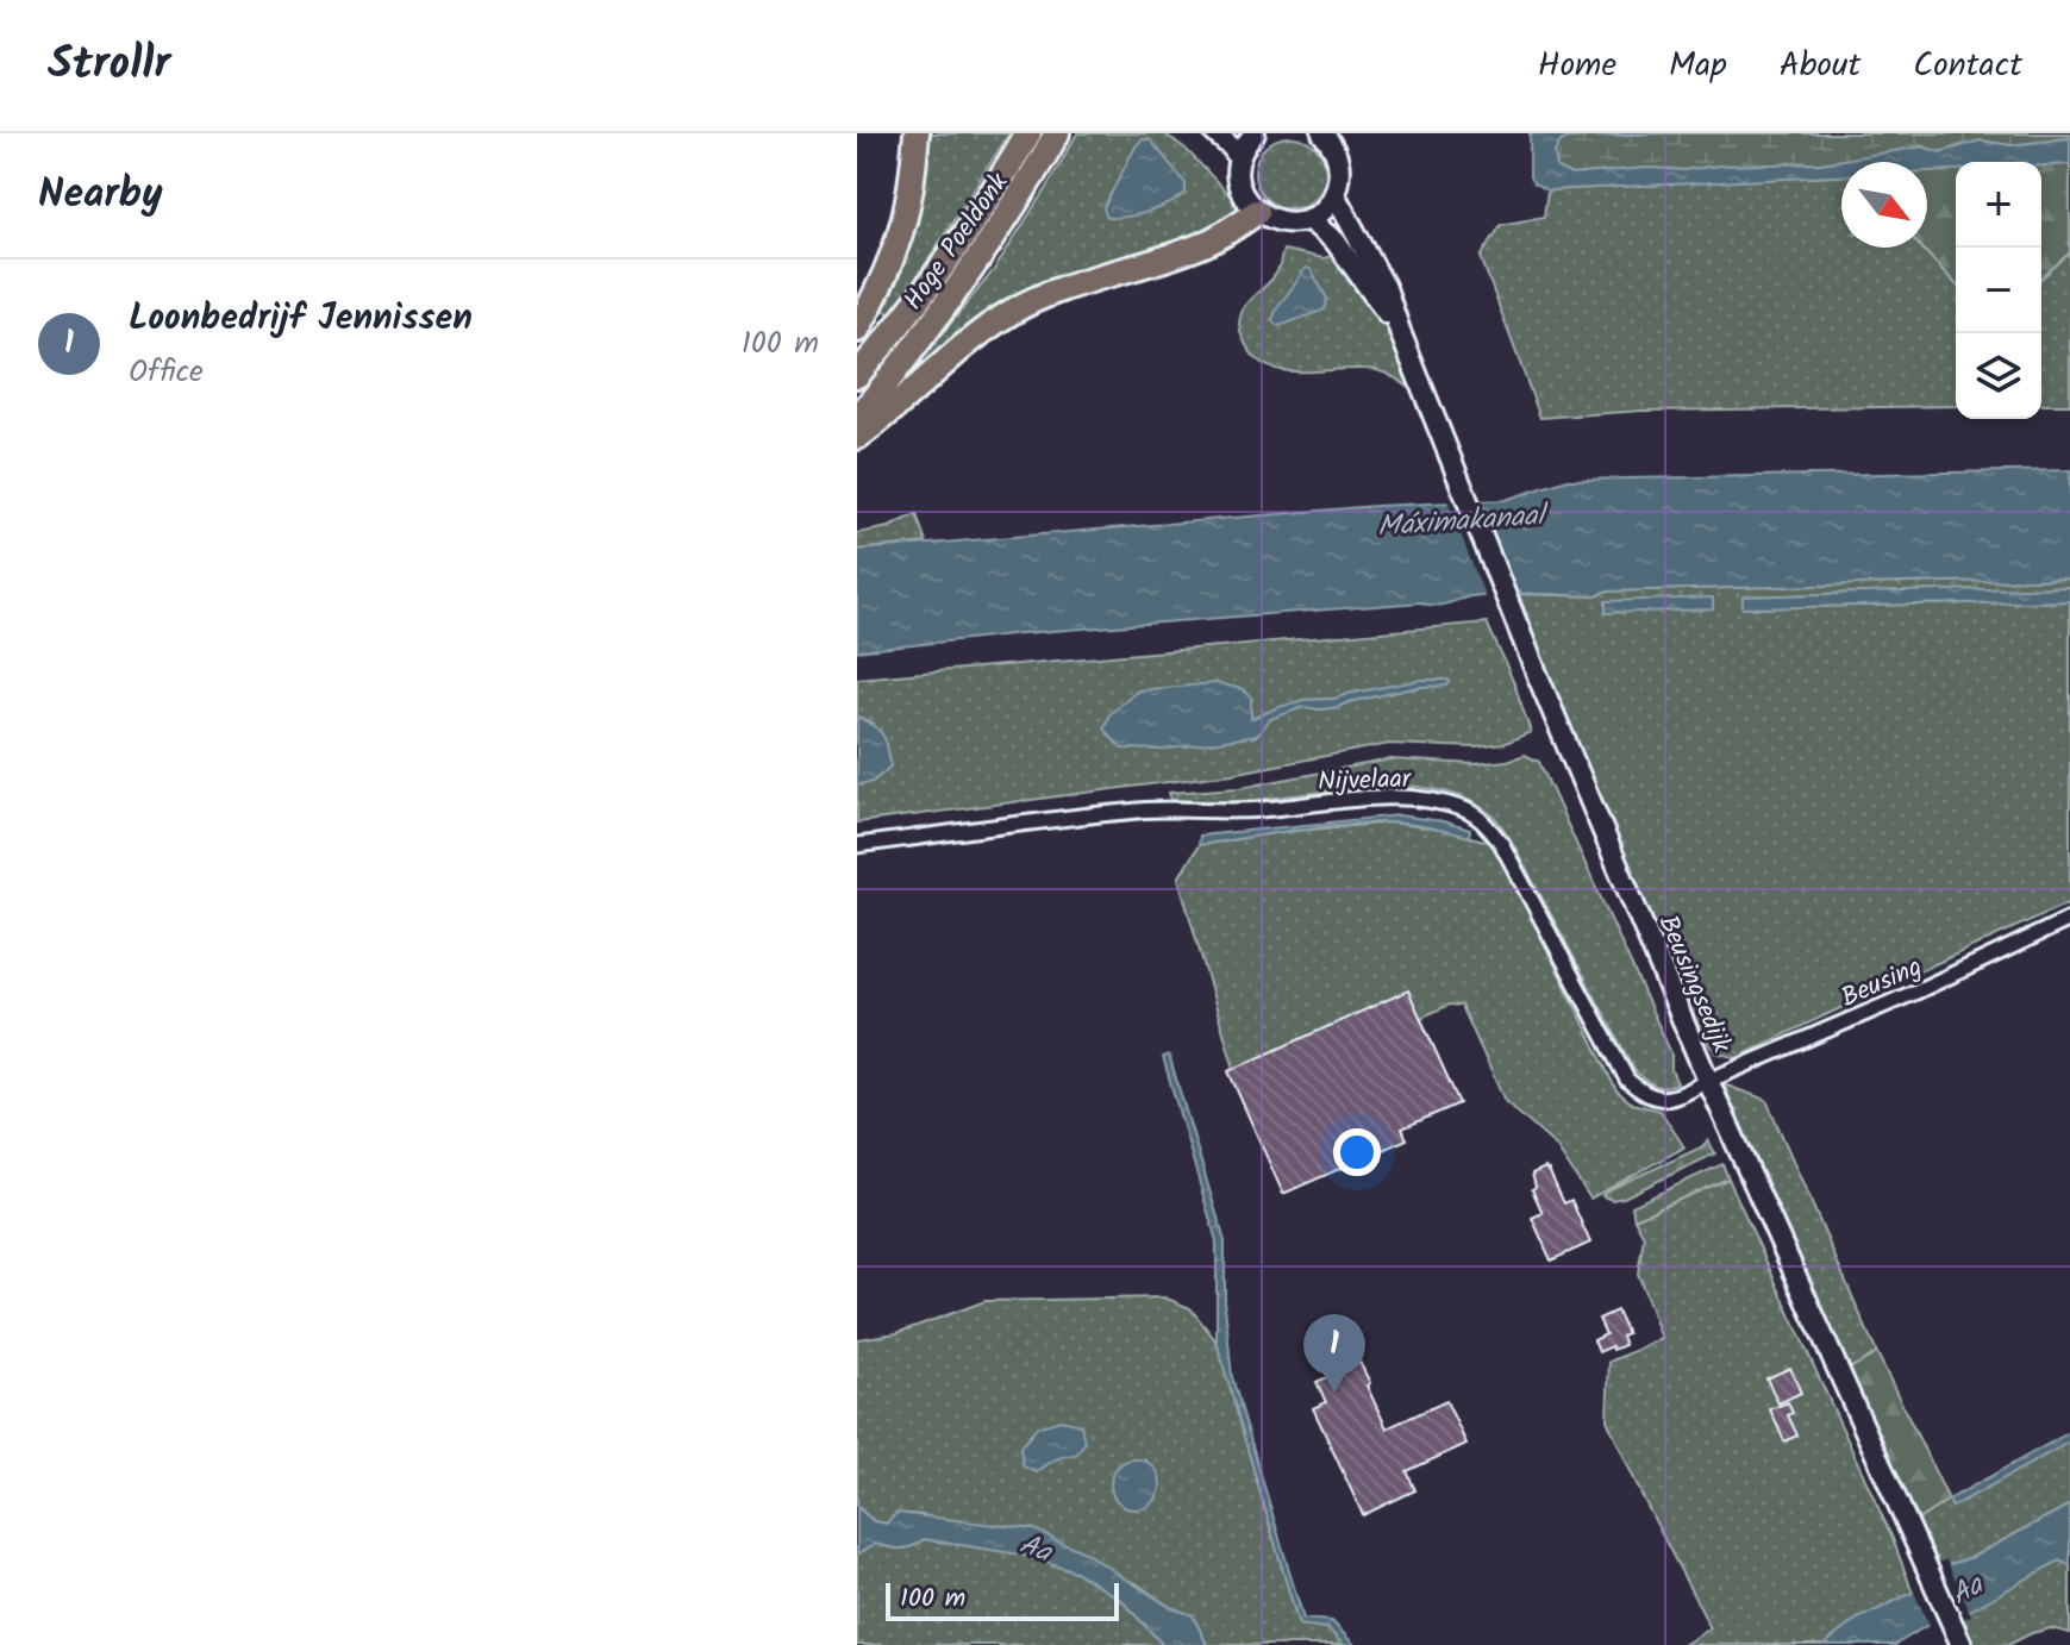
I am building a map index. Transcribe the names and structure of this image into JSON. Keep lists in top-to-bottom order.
{
  "streets": {
    "highway": ["Hoge Poeldonk"],
    "street": ["Nijvelaar", "Beusing", "Beusingsedijk"]
  },
  "crossings": [
    ["Nijvelaar", "Beusing"],
    ["Nijvelaar", "Beusingsedijk"],
    ["Beusing", "Beusingsedijk"]
  ],
  "water": ["Máximakanaal", "Aa"],
  "scale_bar": "100 m",
  "north": "bottom right",
  "page": {
    "header": "Strollr",
    "nav": [
      "Home",
      "Map",
      "About",
      "Contact"
    ],
    "heading": "Nearby",
    "map_buttons": ["+", "−"],
    "list": [
      {
        "mark": "1",
        "name": "Loonbedrijf Jennissen",
        "note": "Office",
        "value": "100 m"
      }
    ],
    "pins": "1",
    "scale": "100 m"
  }
}
